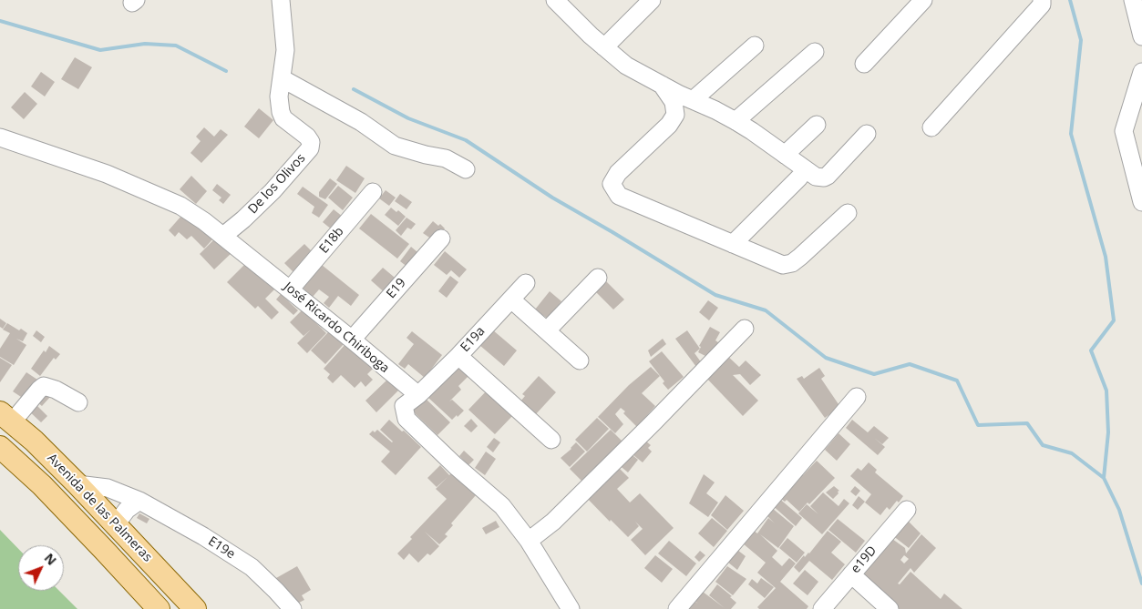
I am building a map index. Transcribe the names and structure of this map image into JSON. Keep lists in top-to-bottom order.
{
  "streets": {
    "main road": ["Avenida de las Palmeras"],
    "street": [
      "De los Olivos",
      "E18b",
      "E19",
      "José Ricardo Chiriboga",
      "E19a",
      "E19e",
      "e19D"
    ]
  },
  "crossings": [
    ["De los Olivos", "José Ricardo Chiriboga"],
    ["E18b", "José Ricardo Chiriboga"],
    ["E19", "José Ricardo Chiriboga"],
    ["José Ricardo Chiriboga", "E19a"],
    ["Avenida de las Palmeras", "E19e"]
  ],
  "north": "top right"
}
